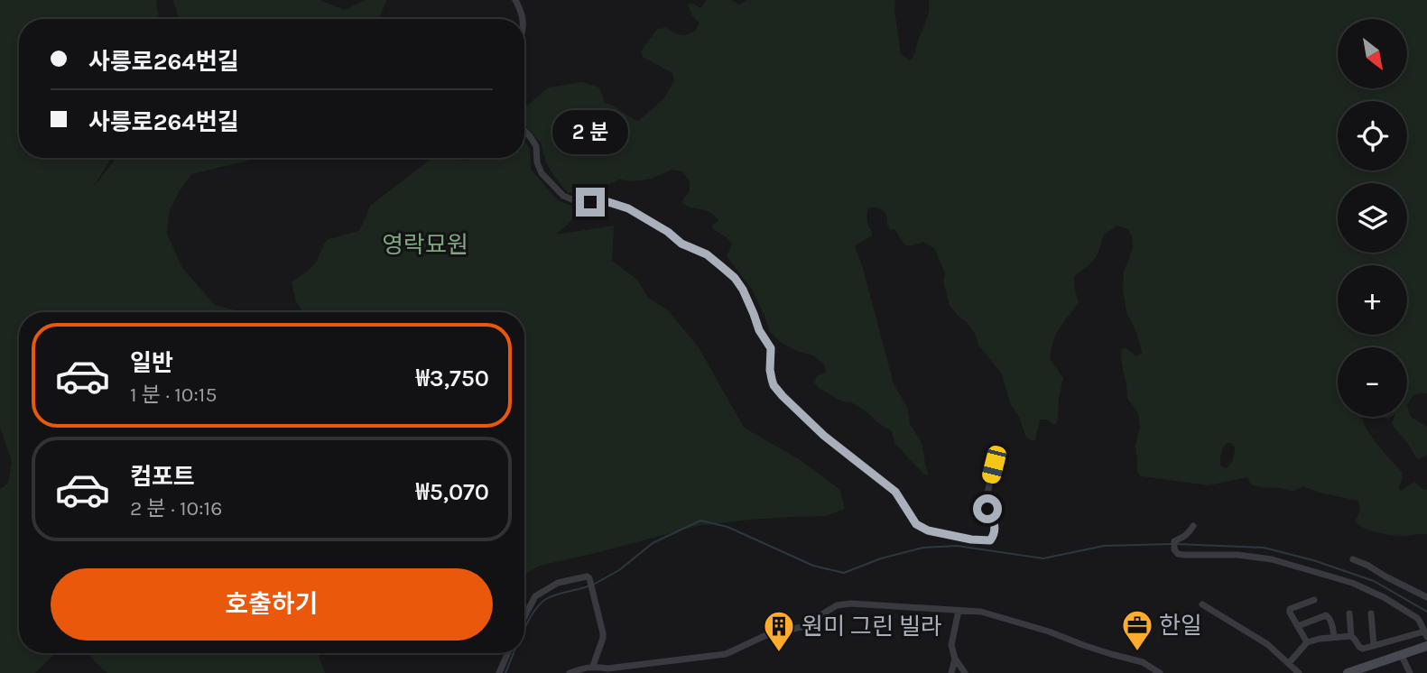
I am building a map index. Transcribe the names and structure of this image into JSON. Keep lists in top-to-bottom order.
{
  "parks": ["영락묘원"],
  "places": {
    "office": ["한일"],
    "building": ["원미 그린 빌라"]
  },
  "north": "bottom right",
  "page": {
    "map_buttons": ["+", "−"],
    "banner": ["사릉로264번길", "사릉로264번길"],
    "bubble": "2 분",
    "list": [
      {
        "name": "일반",
        "note": "1 분 · 10:15",
        "value": "₩3,750"
      },
      {
        "name": "컴포트",
        "note": "2 분 · 10:16",
        "value": "₩5,070"
      }
    ],
    "buttons": "호출하기"
  }
}
